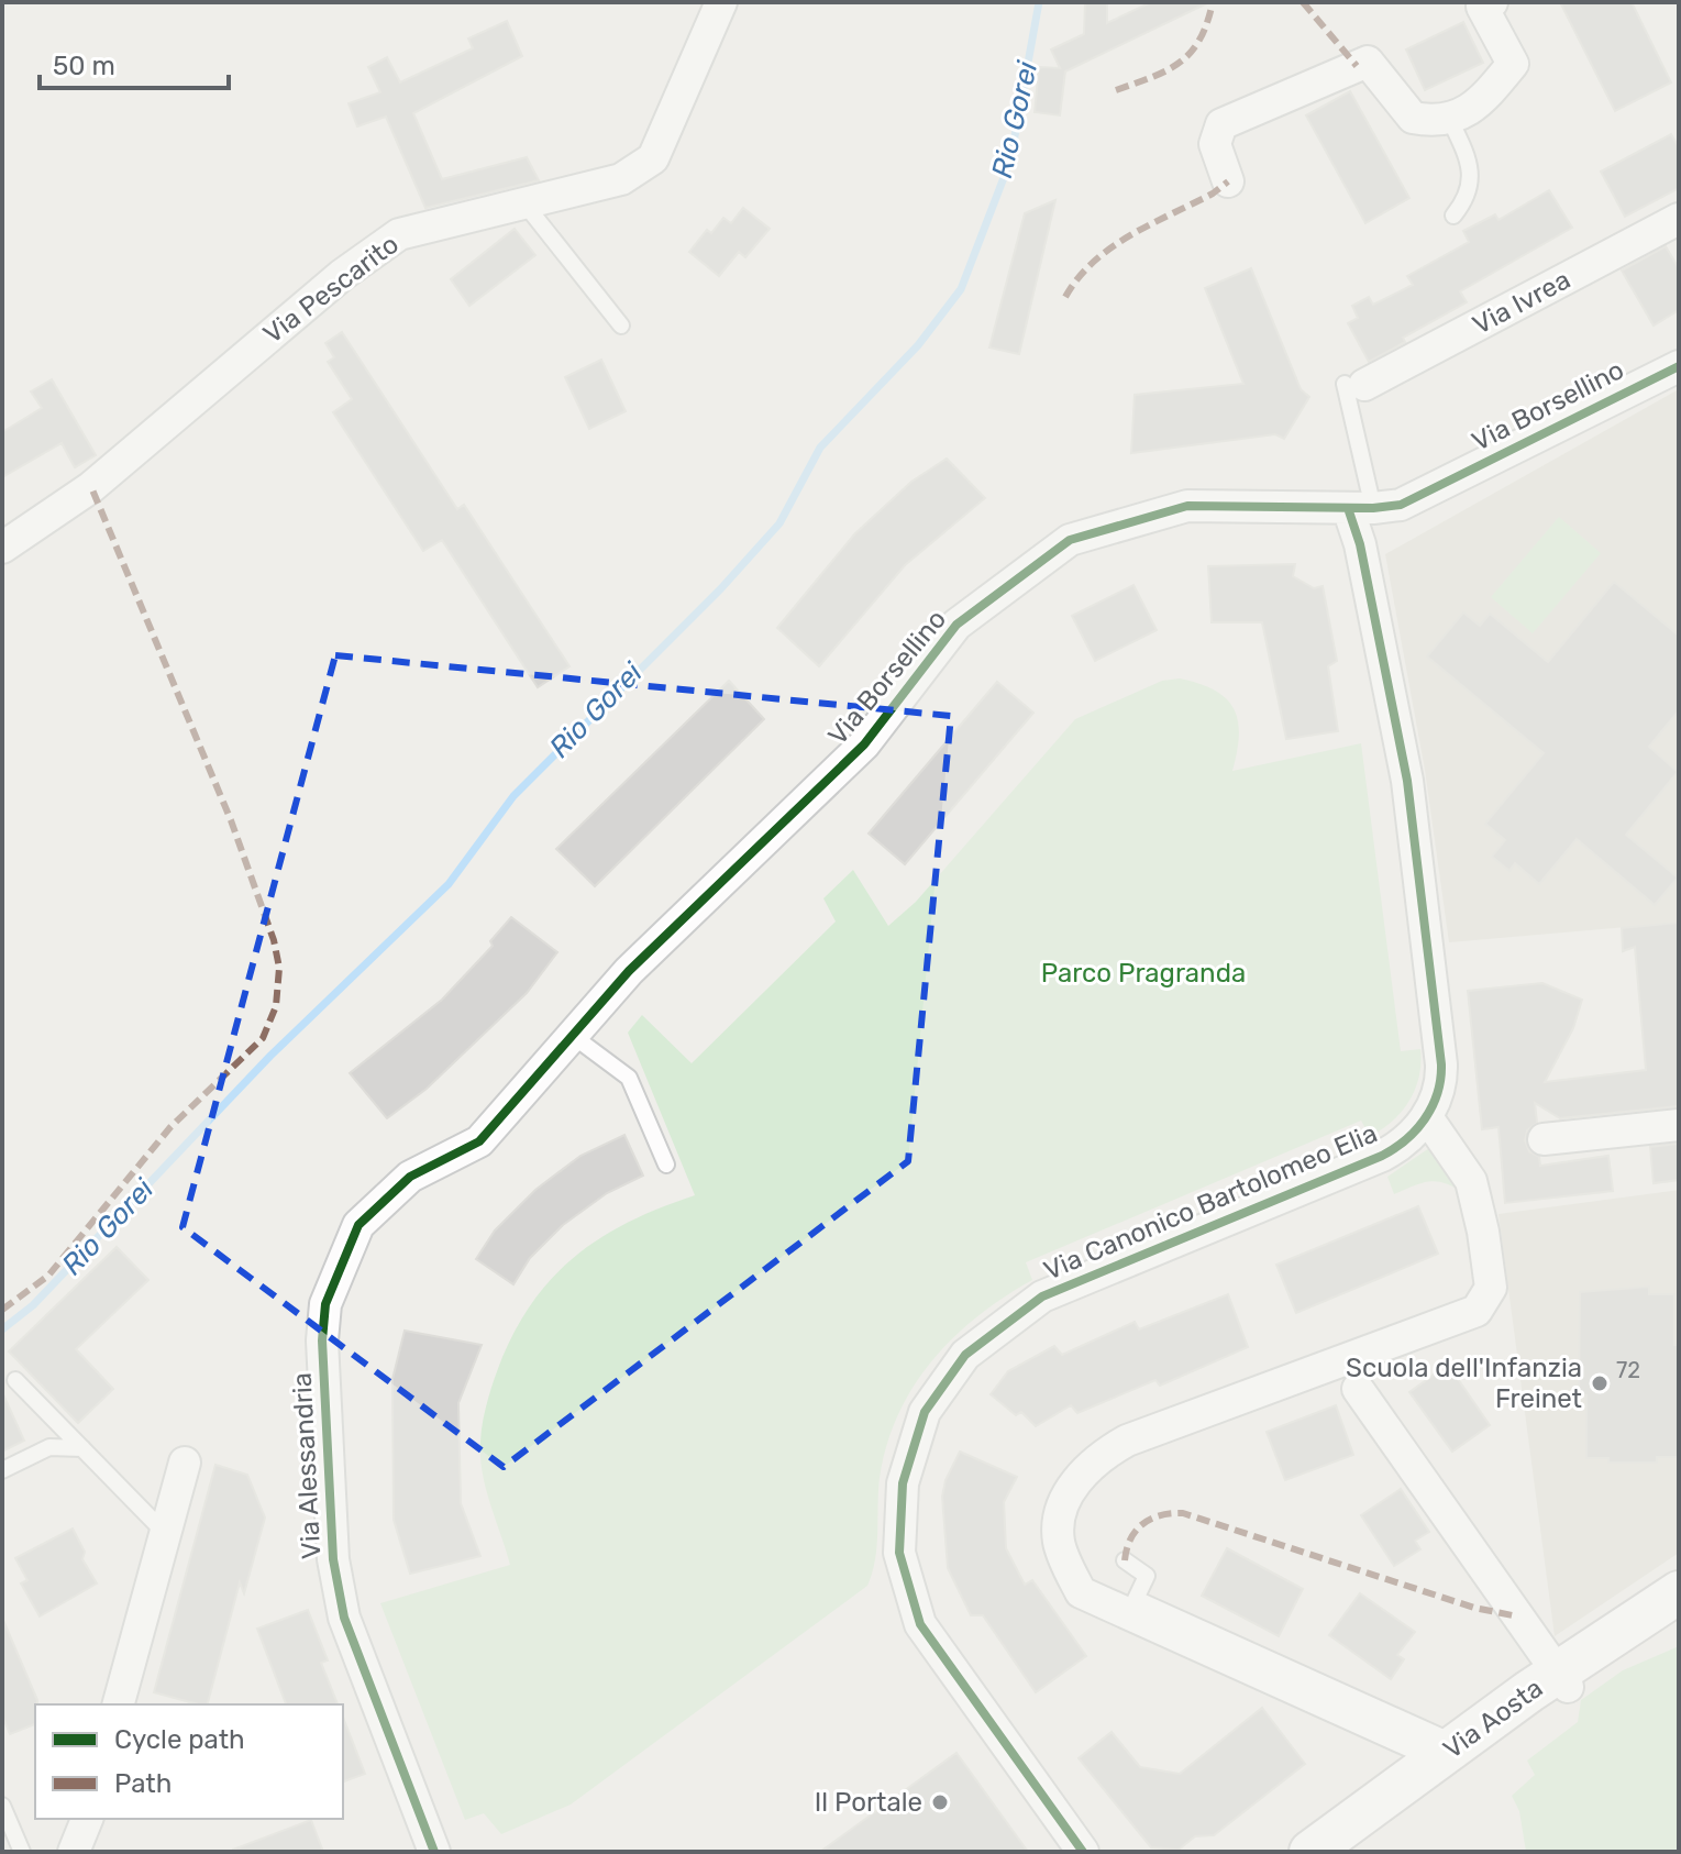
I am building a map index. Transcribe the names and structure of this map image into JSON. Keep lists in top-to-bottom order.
{
  "streets": {
    "street": [
      "Via Pescarito",
      "Via Ivrea",
      "Via Borsellino",
      "Via Canonico Bartolomeo Elia",
      "Via Alessandria",
      "Via Aosta"
    ]
  },
  "crossings": [
    ["Via Borsellino", "Via Canonico Bartolomeo Elia"],
    ["Via Borsellino", "Via Alessandria"]
  ],
  "water": ["Rio Gorei"],
  "parks": ["Parco Pragranda"],
  "places": ["Scuola dell'Infanzia Freinet", "Il Portale"],
  "house_numbers": ["72"],
  "legend": ["Cycle path", "Path"],
  "scale_bar": "50 m"
}
